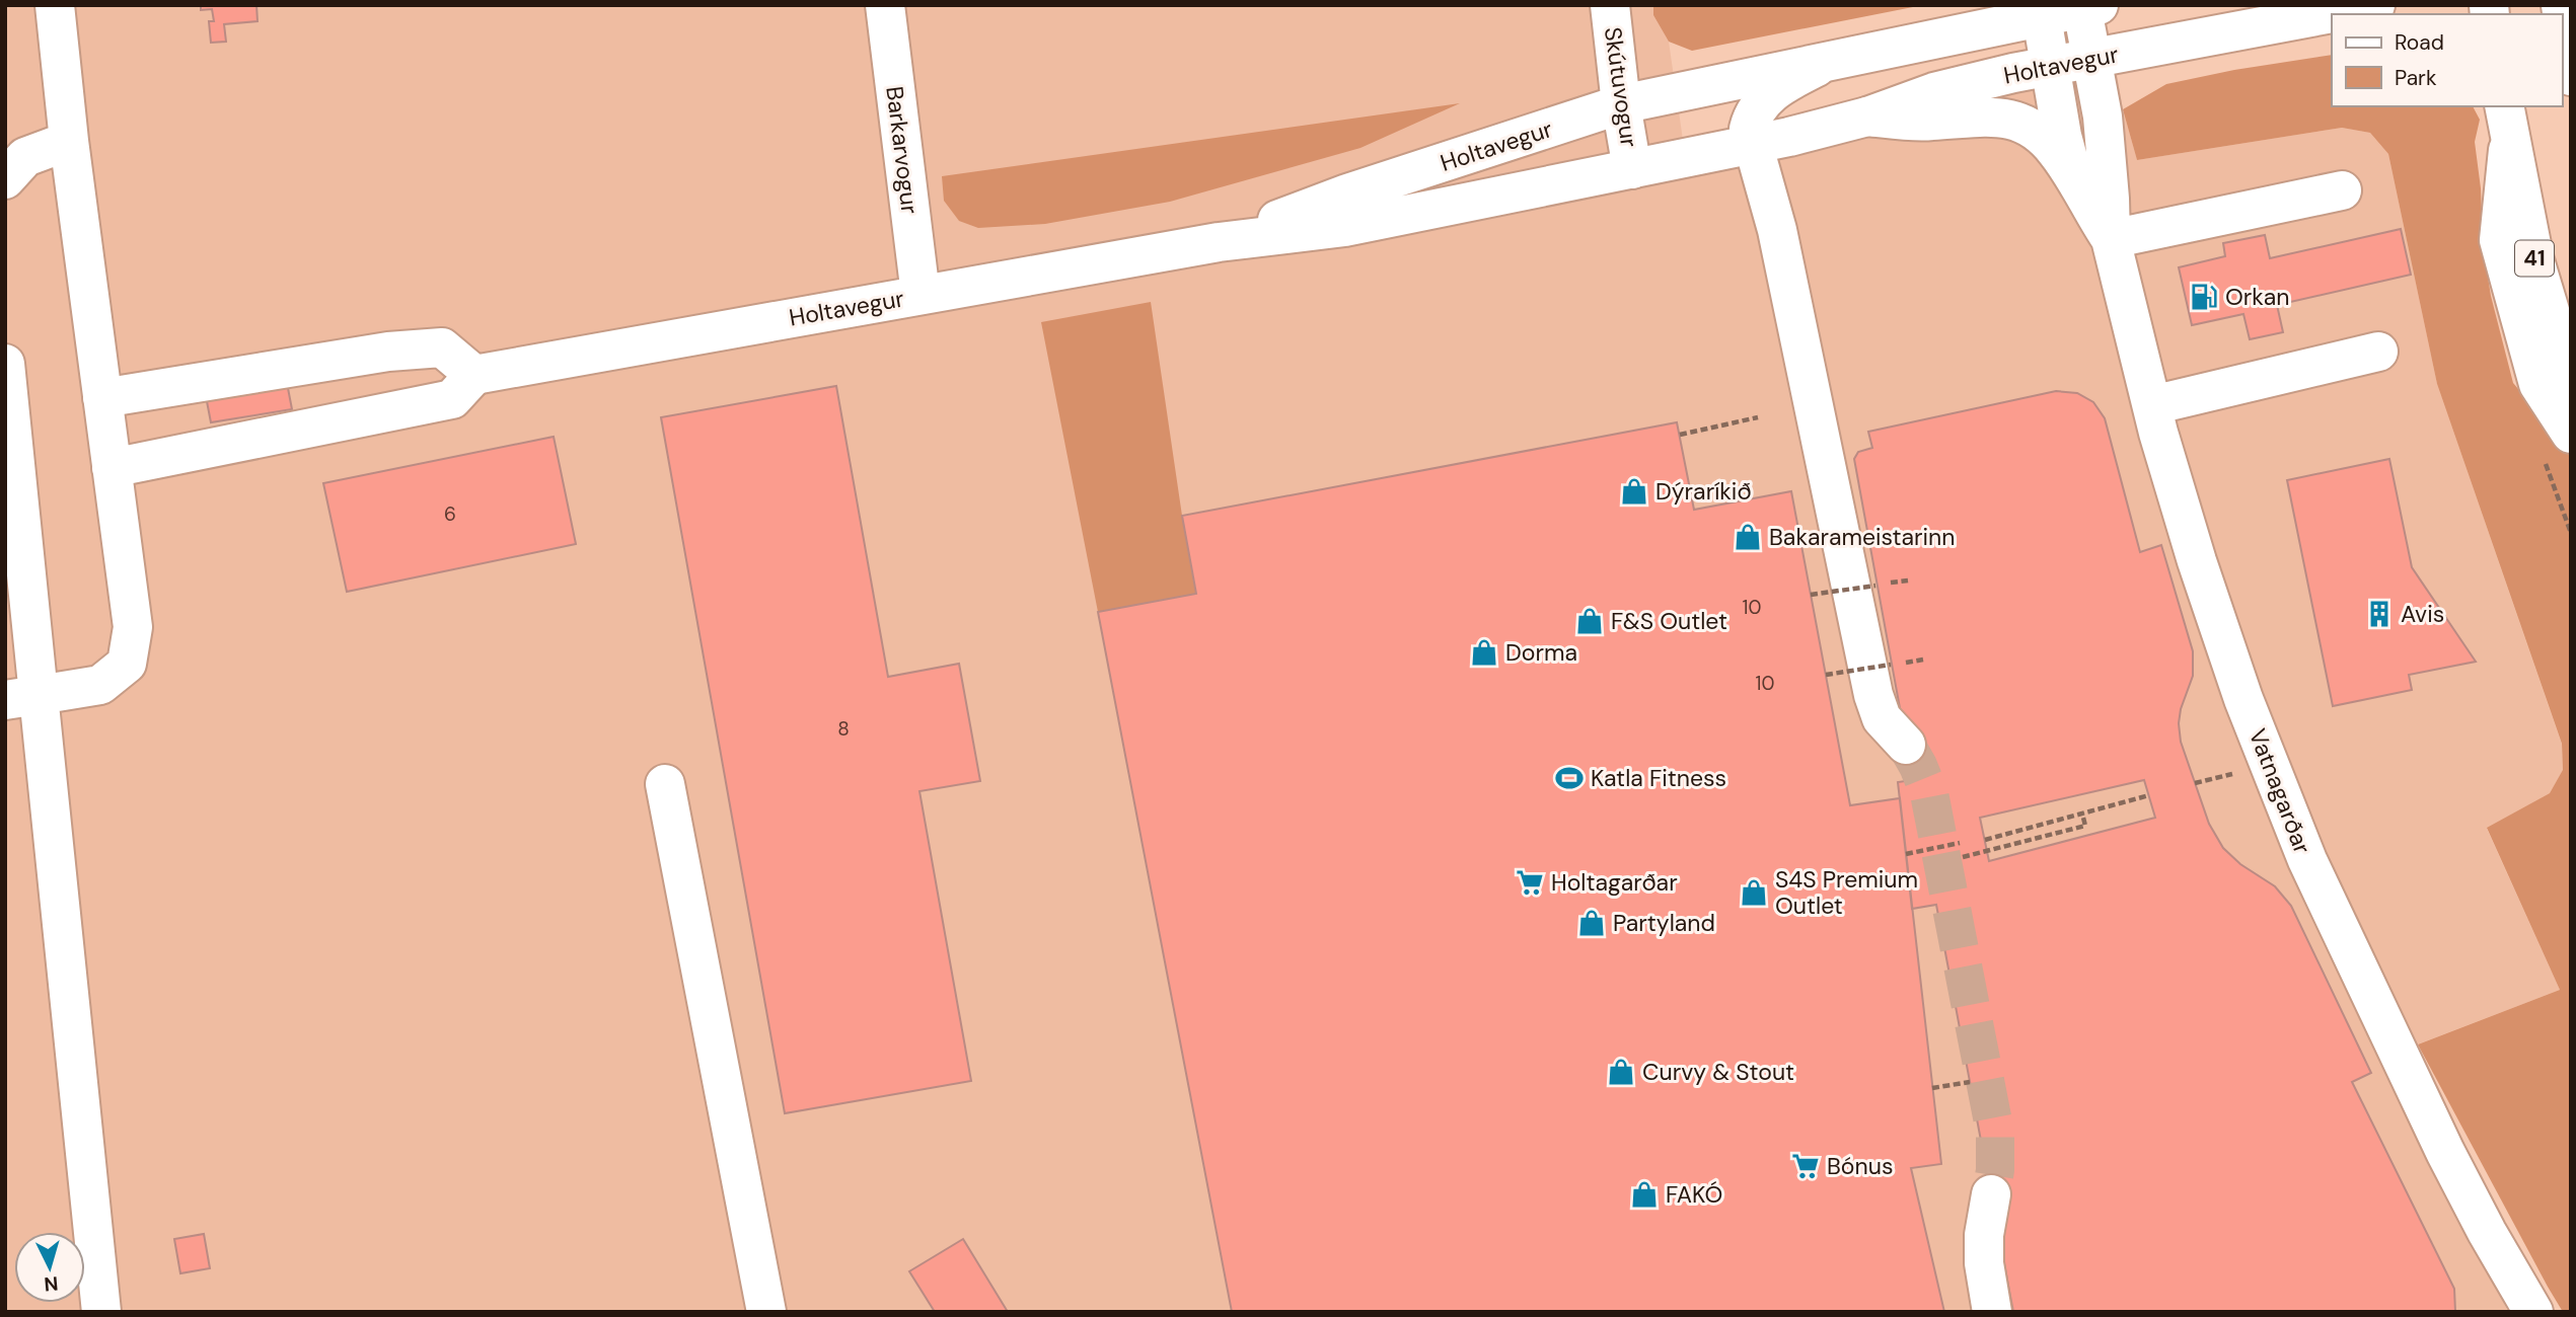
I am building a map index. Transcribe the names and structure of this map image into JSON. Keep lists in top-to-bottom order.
{
  "streets": {
    "main road": [
      "Holtavegur",
      "Skútuvogur",
      "Barkarvogur",
      "41",
      "Vatnagarðar"
    ]
  },
  "crossings": [
    ["Holtavegur", "Skútuvogur"],
    ["Holtavegur", "Barkarvogur"],
    ["Holtavegur", "Vatnagarðar"]
  ],
  "places": {
    "fuel station": ["Orkan"],
    "shop": [
      "Dýraríkið",
      "Bakarameistarinn",
      "F&S Outlet",
      "Dorma",
      "S4S Premium Outlet",
      "Partyland",
      "Curvy & Stout",
      "FAKÓ"
    ],
    "building": ["Avis"],
    "sports": ["Katla Fitness"],
    "supermarket": ["Holtagarðar", "Bónus"]
  },
  "house_numbers": [
    "6",
    "10",
    "10",
    "8"
  ],
  "legend": ["Road", "Park"],
  "north": "bottom"
}
